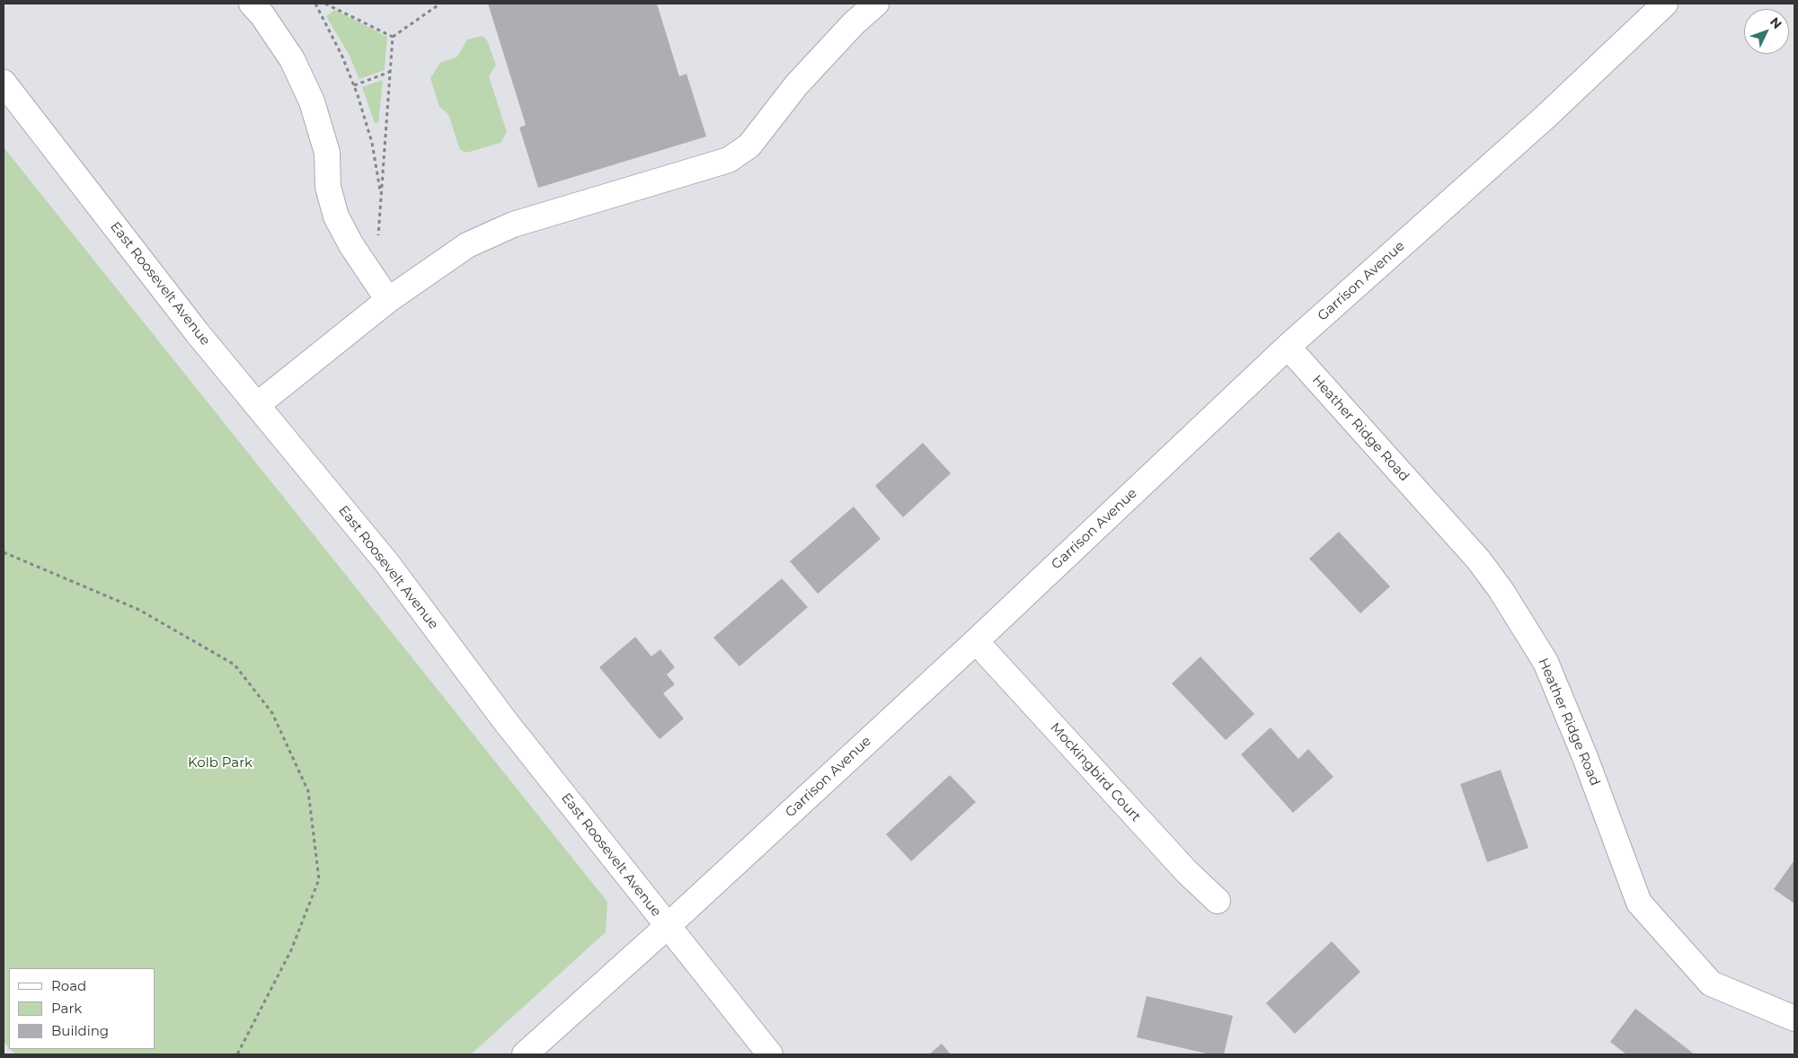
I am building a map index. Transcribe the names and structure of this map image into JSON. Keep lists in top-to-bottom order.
{
  "streets": {
    "street": [
      "Garrison Avenue",
      "East Roosevelt Avenue",
      "Heather Ridge Road",
      "Mockingbird Court"
    ]
  },
  "crossings": [
    ["Garrison Avenue", "East Roosevelt Avenue"],
    ["Garrison Avenue", "Heather Ridge Road"],
    ["Garrison Avenue", "Mockingbird Court"]
  ],
  "parks": ["Kolb Park"],
  "legend": ["Road", "Park", "Building"],
  "north": "top right"
}
